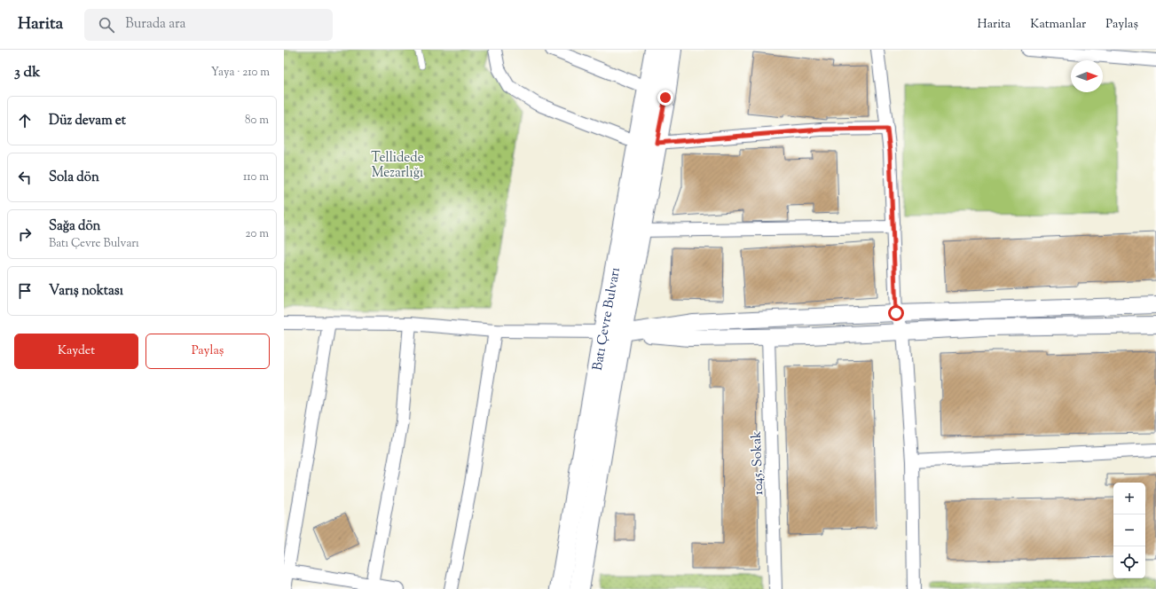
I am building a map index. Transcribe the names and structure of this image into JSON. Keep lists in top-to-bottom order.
{
  "streets": {
    "main road": ["Batı Çevre Bulvarı"],
    "street": ["1045. Sokak"]
  },
  "parks": ["Tellidede Mezarlığı"],
  "north": "right",
  "page": {
    "header": "Harita",
    "search": "Burada ara",
    "nav": ["Harita", "Katmanlar", "Paylaş"],
    "heading": ["3 dk", "Yaya · 210 m"],
    "list": [
      ["Düz devam et", "80 m"],
      ["Sola dön", "110 m"],
      ["Sağa dön", "Batı Çevre Bulvarı", "20 m"],
      "Varış noktası"
    ],
    "buttons": ["Kaydet", "Paylaş"],
    "map_buttons": ["+", "−"]
  }
}
